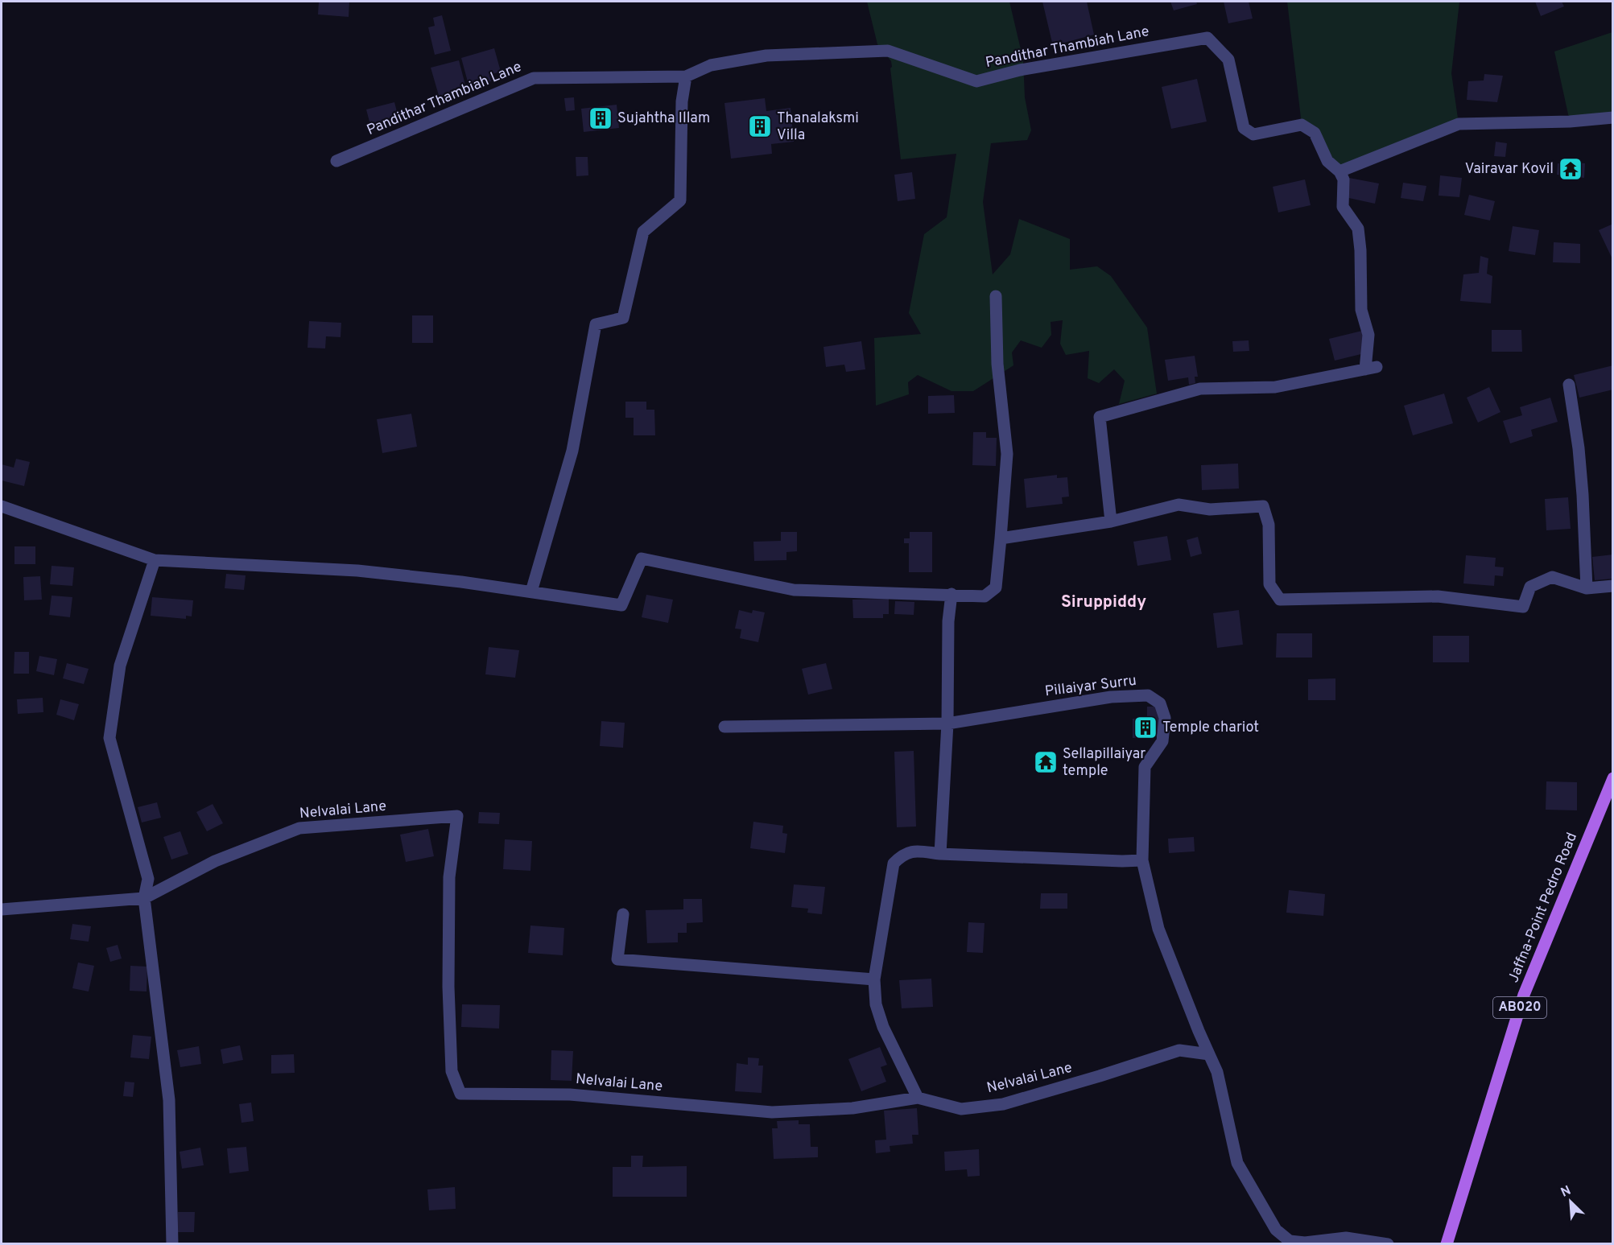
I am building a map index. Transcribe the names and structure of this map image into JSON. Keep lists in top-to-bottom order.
{
  "streets": {
    "main road": ["Jaffna-Point Pedro Road", "AB020"],
    "street": ["Pandithar Thambiah Lane", "Pillaiyar Surru", "Nelvalai Lane"]
  },
  "crossings": [
    ["Pillaiyar Surru", "Nelvalai Lane"]
  ],
  "districts": ["Siruppiddy"],
  "places": {
    "building": ["Sujahtha Illam", "Thanalaksmi Villa", "Temple chariot"],
    "temple": ["Vairavar Kovil", "Sellapillaiyar temple"]
  },
  "north": "top left"
}
